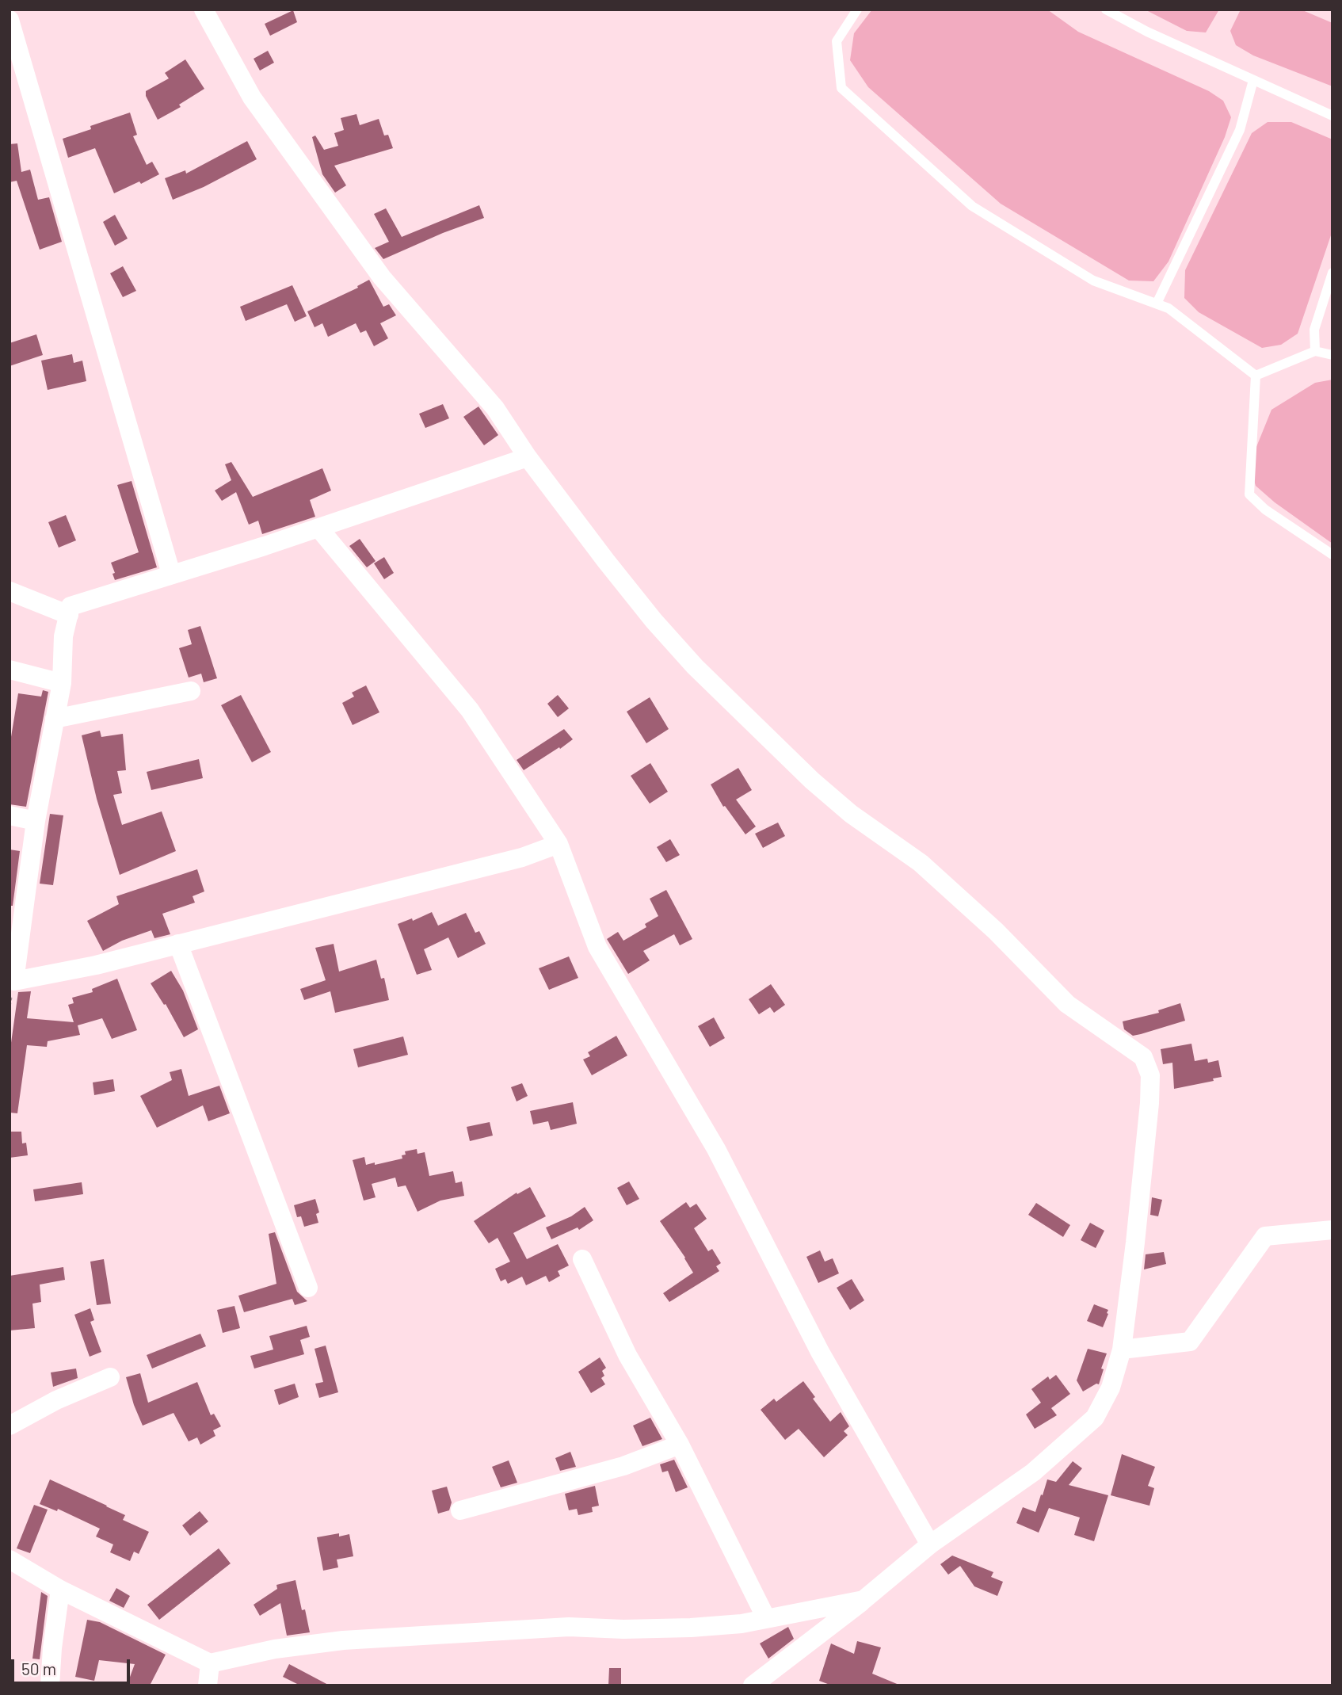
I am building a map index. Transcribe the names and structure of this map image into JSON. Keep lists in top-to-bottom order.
{
  "scale_bar": "50 m"
}
